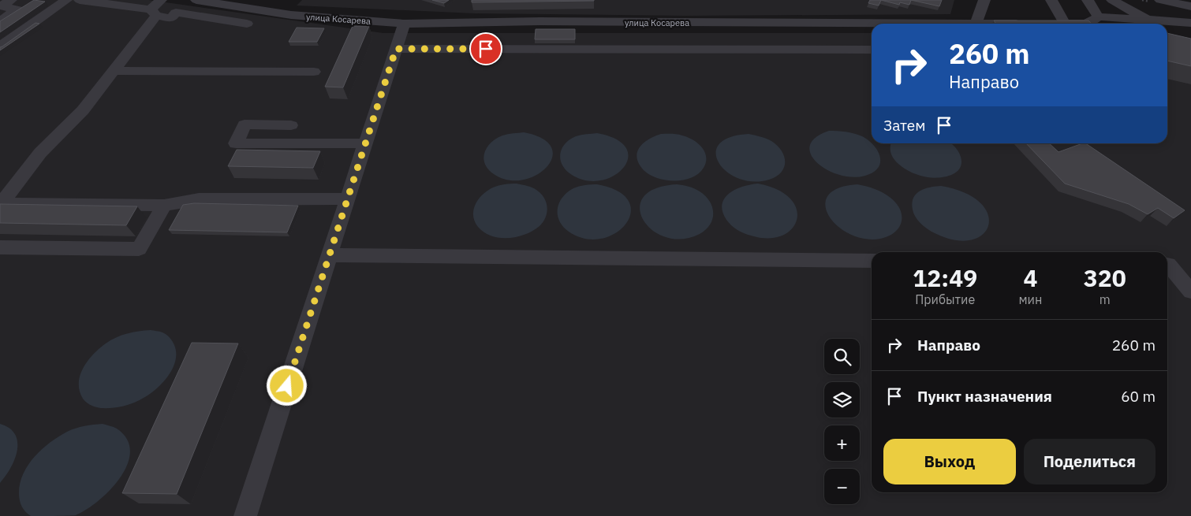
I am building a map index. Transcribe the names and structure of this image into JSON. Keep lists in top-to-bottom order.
{
  "streets": {
    "street": ["улица Косарева"]
  },
  "page": {
    "turn": ["260 m", "Направо"],
    "then": "Затем",
    "eta": [
      "12:49",
      "Прибытие",
      "4",
      "мин",
      "320",
      "m"
    ],
    "list": [
      {
        "name": "Направо",
        "value": "260 m"
      },
      {
        "name": "Пункт назначения",
        "value": "60 m"
      }
    ],
    "map_buttons": ["+", "−"],
    "buttons": ["Выход", "Поделиться"]
  }
}
